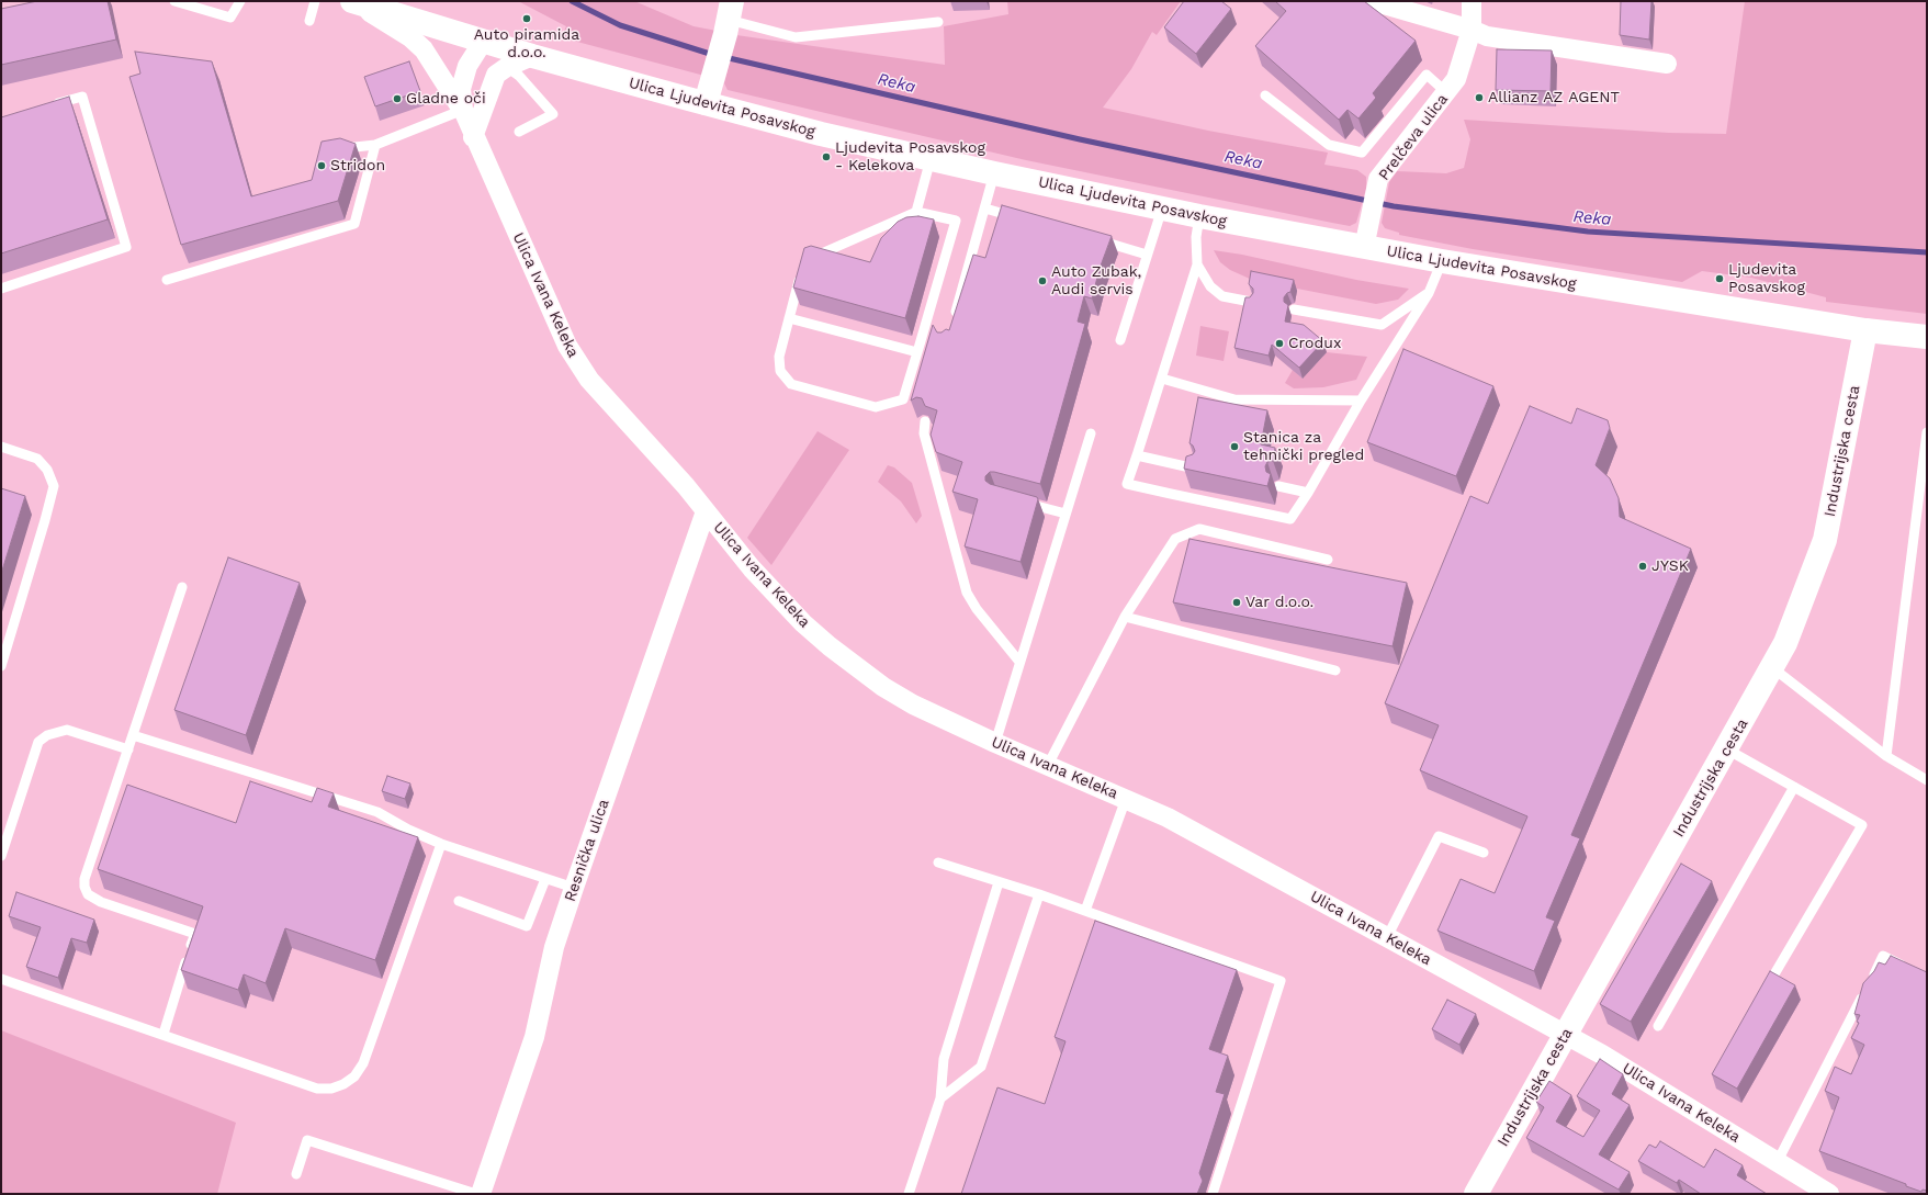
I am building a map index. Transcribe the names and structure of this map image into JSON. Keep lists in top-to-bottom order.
{
  "streets": {
    "main road": ["Ulica Ljudevita Posavskog", "Industrijska cesta"],
    "street": ["Prelčeva ulica", "Ulica Ivana Keleka", "Resnička ulica"]
  },
  "crossings": [
    ["Ulica Ljudevita Posavskog", "Prelčeva ulica"],
    ["Ulica Ljudevita Posavskog", "Ulica Ivana Keleka"],
    ["Ulica Ljudevita Posavskog", "Industrijska cesta"],
    ["Ulica Ivana Keleka", "Industrijska cesta"],
    ["Ulica Ivana Keleka", "Resnička ulica"]
  ],
  "water": ["Reka"],
  "places": [
    "Auto piramida d.o.o.",
    "Allianz AZ AGENT",
    "Gladne oči",
    "Ljudevita Posavskog - Kelekova",
    "Stridon",
    "Ljudevita Posavskog",
    "Auto Zubak, Audi servis",
    "Crodux",
    "Stanica za tehnički pregled",
    "JYSK",
    "Var d.o.o."
  ]
}
